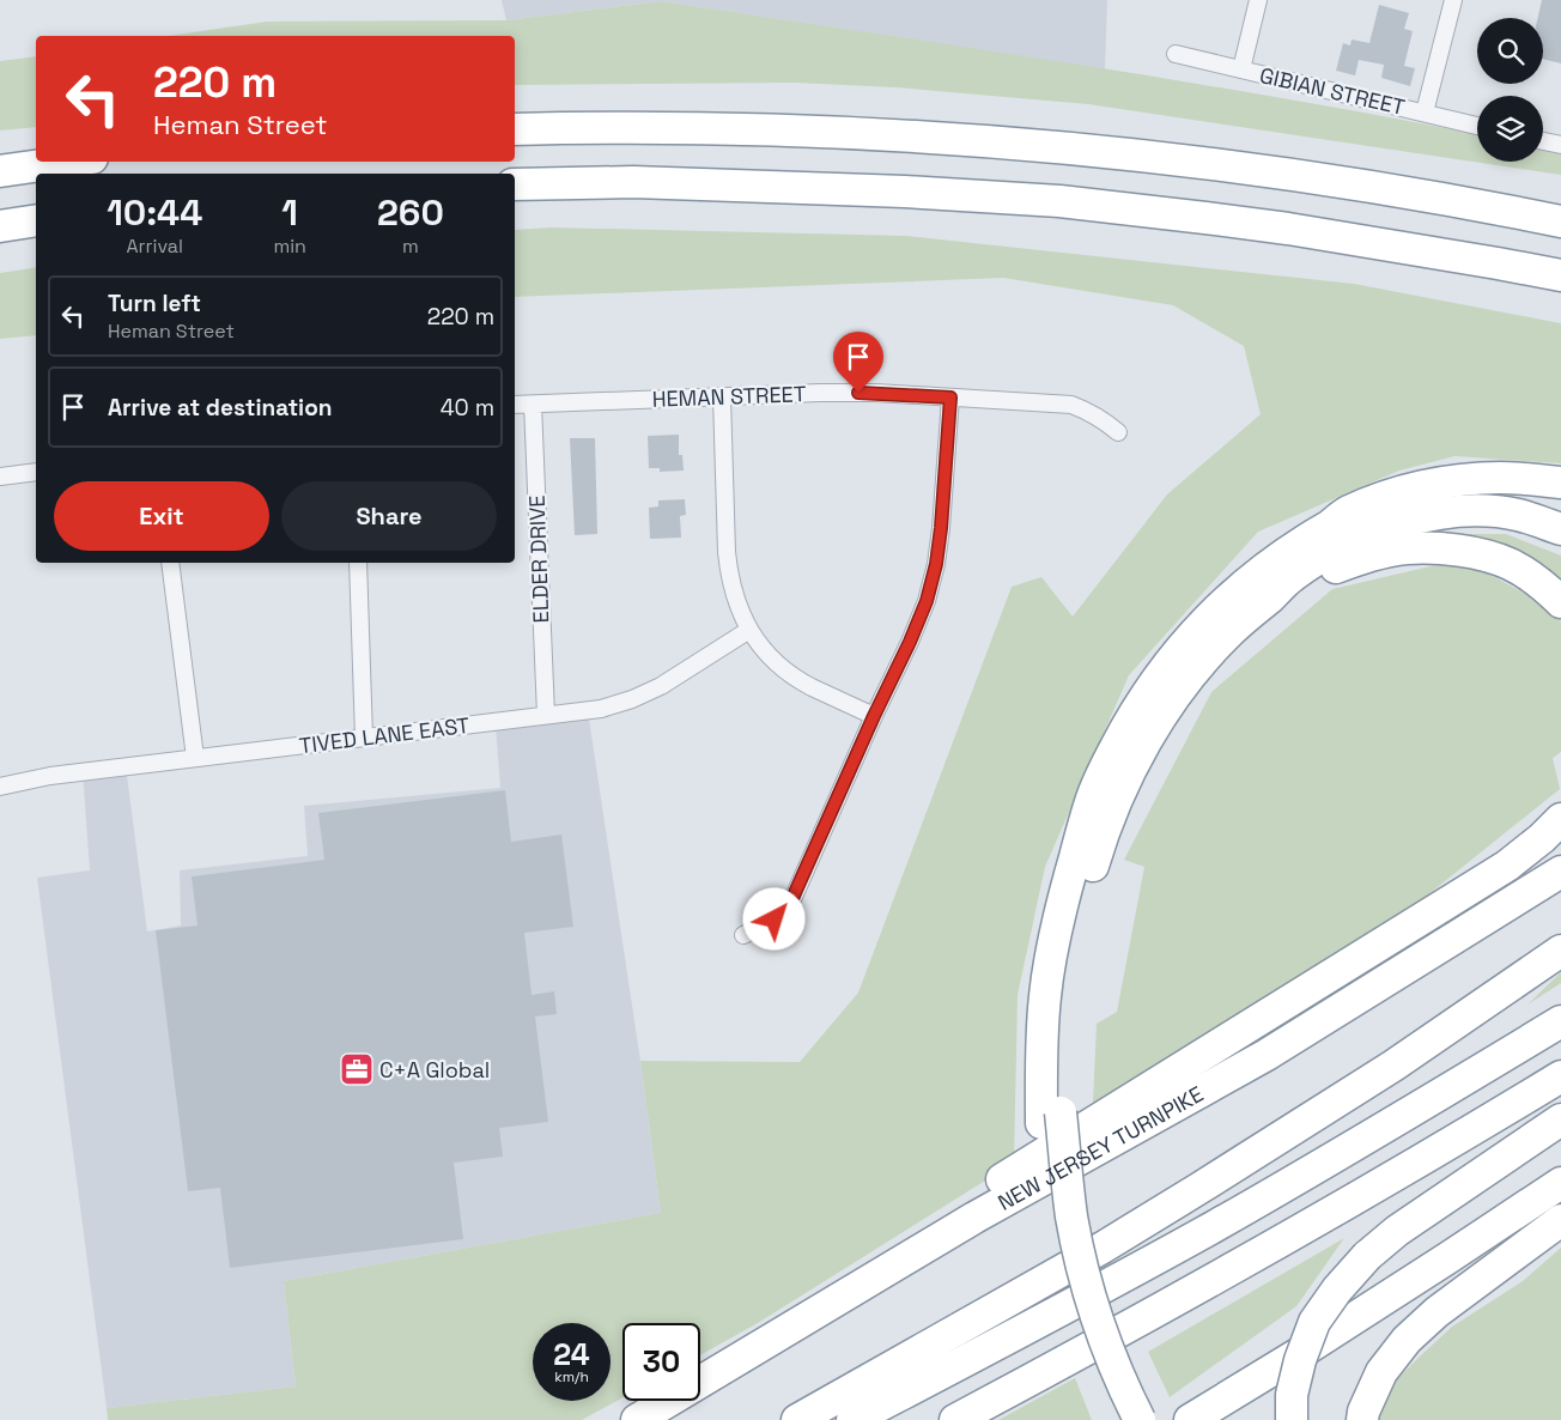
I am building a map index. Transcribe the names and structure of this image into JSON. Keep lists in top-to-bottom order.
{
  "streets": {
    "highway": ["NEW JERSEY TURNPIKE"],
    "street": [
      "GIBIAN STREET",
      "HEMAN STREET",
      "ELDER DRIVE",
      "TIVED LANE EAST"
    ]
  },
  "crossings": [
    ["HEMAN STREET", "ELDER DRIVE"],
    ["ELDER DRIVE", "TIVED LANE EAST"]
  ],
  "places": {
    "office": ["C+A Global"]
  },
  "page": {
    "turn": ["220 m", "Heman Street"],
    "eta": [
      "10:44",
      "Arrival",
      "1",
      "min",
      "260",
      "m"
    ],
    "list": [
      {
        "name": "Turn left",
        "note": "Heman Street",
        "value": "220 m"
      },
      {
        "name": "Arrive at destination",
        "value": "40 m"
      }
    ],
    "buttons": ["Exit", "Share"],
    "speed": "24 km/h",
    "limit": "30"
  }
}
